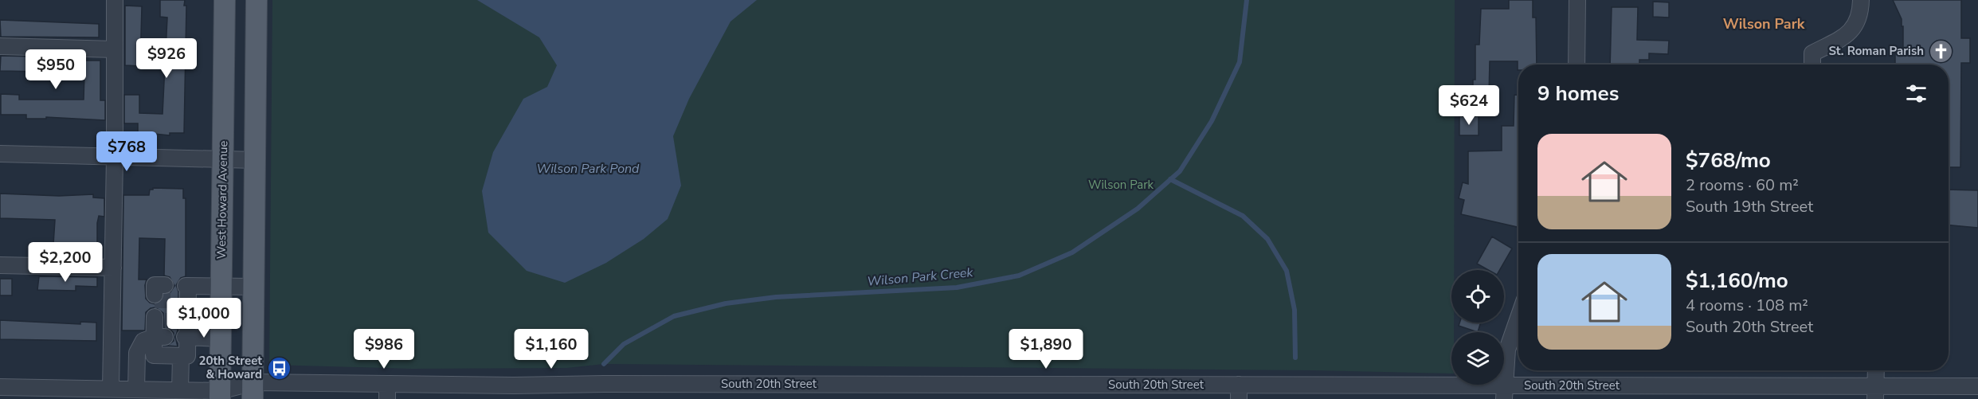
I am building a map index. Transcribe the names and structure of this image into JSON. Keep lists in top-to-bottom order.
{
  "streets": {
    "main road": ["West Howard Avenue"],
    "street": ["South 20th Street"]
  },
  "crossings": [
    ["West Howard Avenue", "South 20th Street"]
  ],
  "districts": ["Wilson Park"],
  "water": ["Wilson Park Pond", "Wilson Park Creek"],
  "parks": ["Wilson Park"],
  "places": {
    "church": ["St. Roman Parish"],
    "bus stop": ["20th Street & Howard"]
  },
  "page": {
    "price": [
      "$926",
      "$950",
      "$624",
      "$768",
      "$2,200",
      "$1,000",
      "$986",
      "$1,160",
      "$1,890"
    ],
    "heading": "9 homes",
    "list": [
      {
        "name": "$768/mo",
        "note": "2 rooms · 60 m² · South 19th Street"
      },
      {
        "name": "$1,160/mo",
        "note": "4 rooms · 108 m² · South 20th Street"
      }
    ]
  }
}
